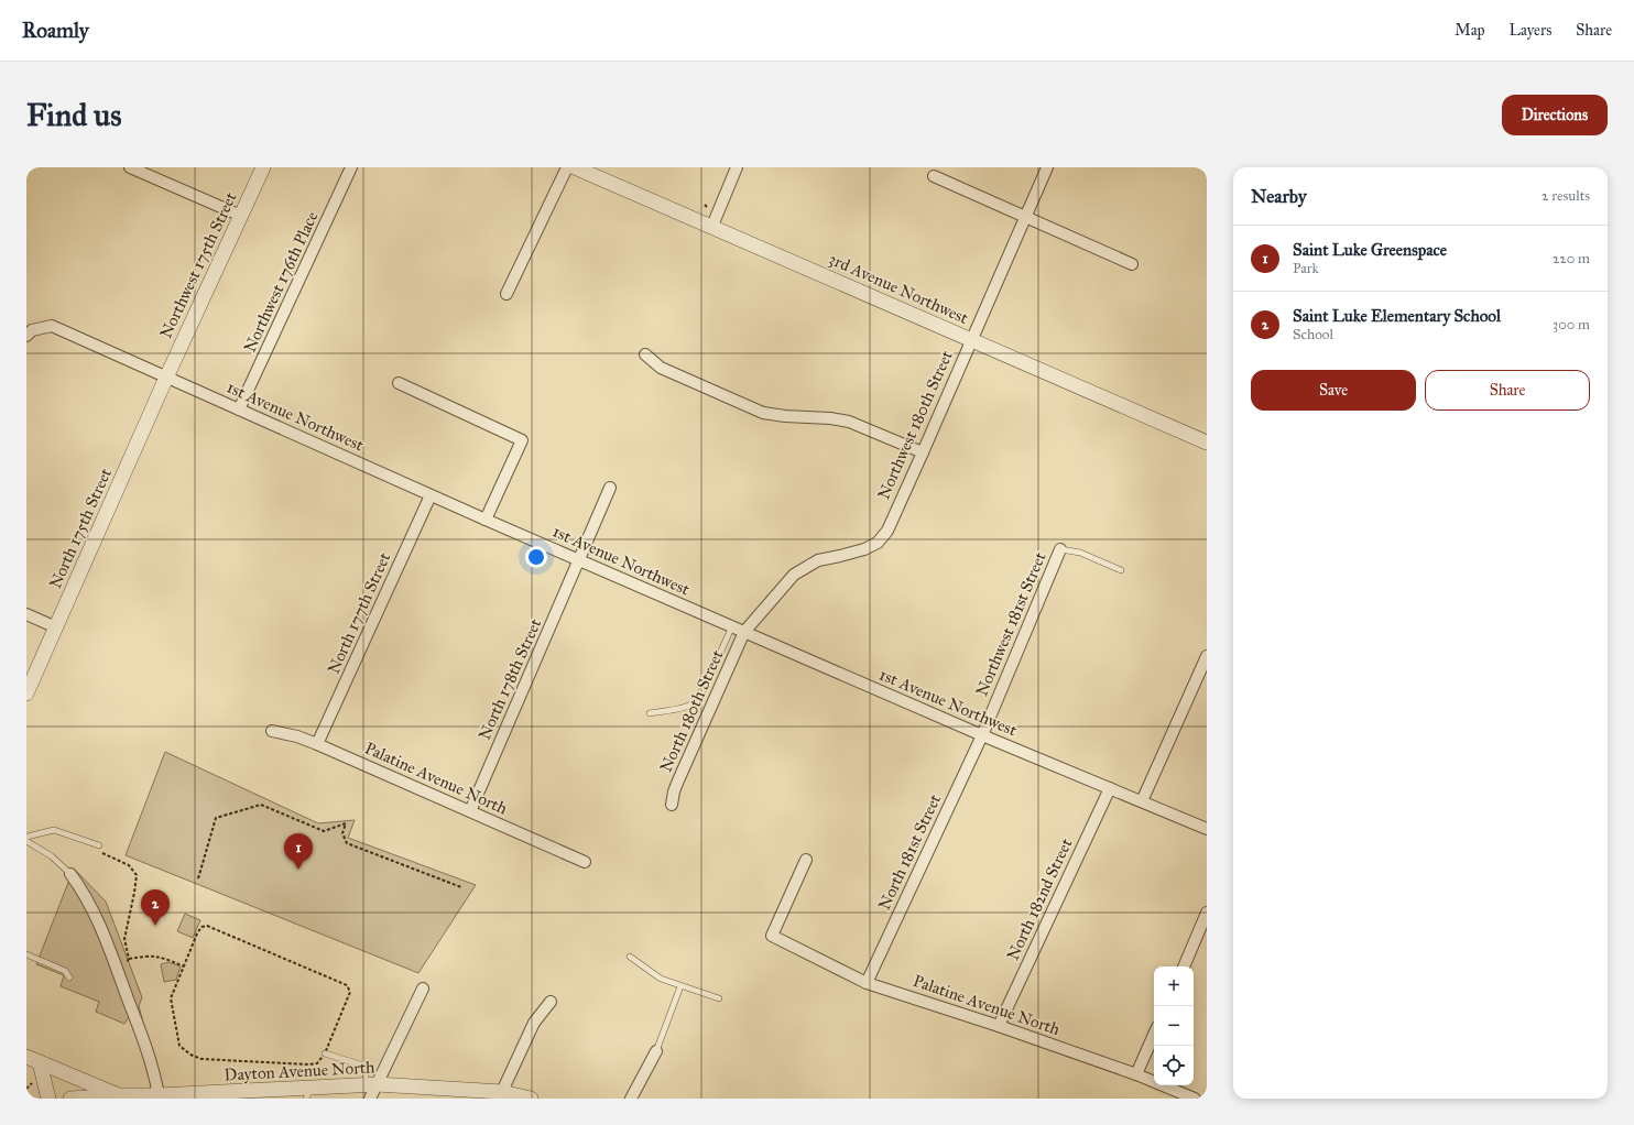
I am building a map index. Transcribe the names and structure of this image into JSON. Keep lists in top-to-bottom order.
{
  "streets": {
    "street": [
      "Northwest 175th Street",
      "Northwest 176th Place",
      "3rd Avenue Northwest",
      "1st Avenue Northwest",
      "Northwest 180th Street",
      "North 175th Street",
      "North 177th Street",
      "Northwest 181st Street",
      "North 178th Street",
      "North 180th Street",
      "Palatine Avenue North",
      "North 181st Street",
      "North 182nd Street",
      "Dayton Avenue North"
    ]
  },
  "crossings": [
    ["Northwest 175th Street", "1st Avenue Northwest"],
    ["Northwest 175th Street", "North 175th Street"],
    ["Northwest 176th Place", "1st Avenue Northwest"],
    ["3rd Avenue Northwest", "Northwest 180th Street"],
    ["1st Avenue Northwest", "Northwest 180th Street"],
    ["1st Avenue Northwest", "North 175th Street"],
    ["1st Avenue Northwest", "North 177th Street"],
    ["1st Avenue Northwest", "Northwest 181st Street"],
    ["1st Avenue Northwest", "North 178th Street"],
    ["1st Avenue Northwest", "North 180th Street"],
    ["1st Avenue Northwest", "North 181st Street"],
    ["1st Avenue Northwest", "North 182nd Street"],
    ["Northwest 180th Street", "North 180th Street"],
    ["North 177th Street", "Palatine Avenue North"],
    ["Northwest 181st Street", "North 181st Street"],
    ["North 178th Street", "Palatine Avenue North"],
    ["Palatine Avenue North", "North 181st Street"],
    ["Palatine Avenue North", "North 182nd Street"]
  ],
  "page": {
    "header": "Roamly",
    "nav": ["Map", "Layers", "Share"],
    "buttons": [
      "Directions",
      ["Save", "Share"]
    ],
    "title": "Find us",
    "heading": ["Nearby", "2 results"],
    "list": [
      {
        "mark": "1",
        "name": "Saint Luke Greenspace",
        "note": "Park",
        "value": "220 m"
      },
      {
        "mark": "2",
        "name": "Saint Luke Elementary School",
        "note": "School",
        "value": "300 m"
      }
    ],
    "pins": ["1", "2"],
    "map_buttons": ["+", "−"]
  }
}
